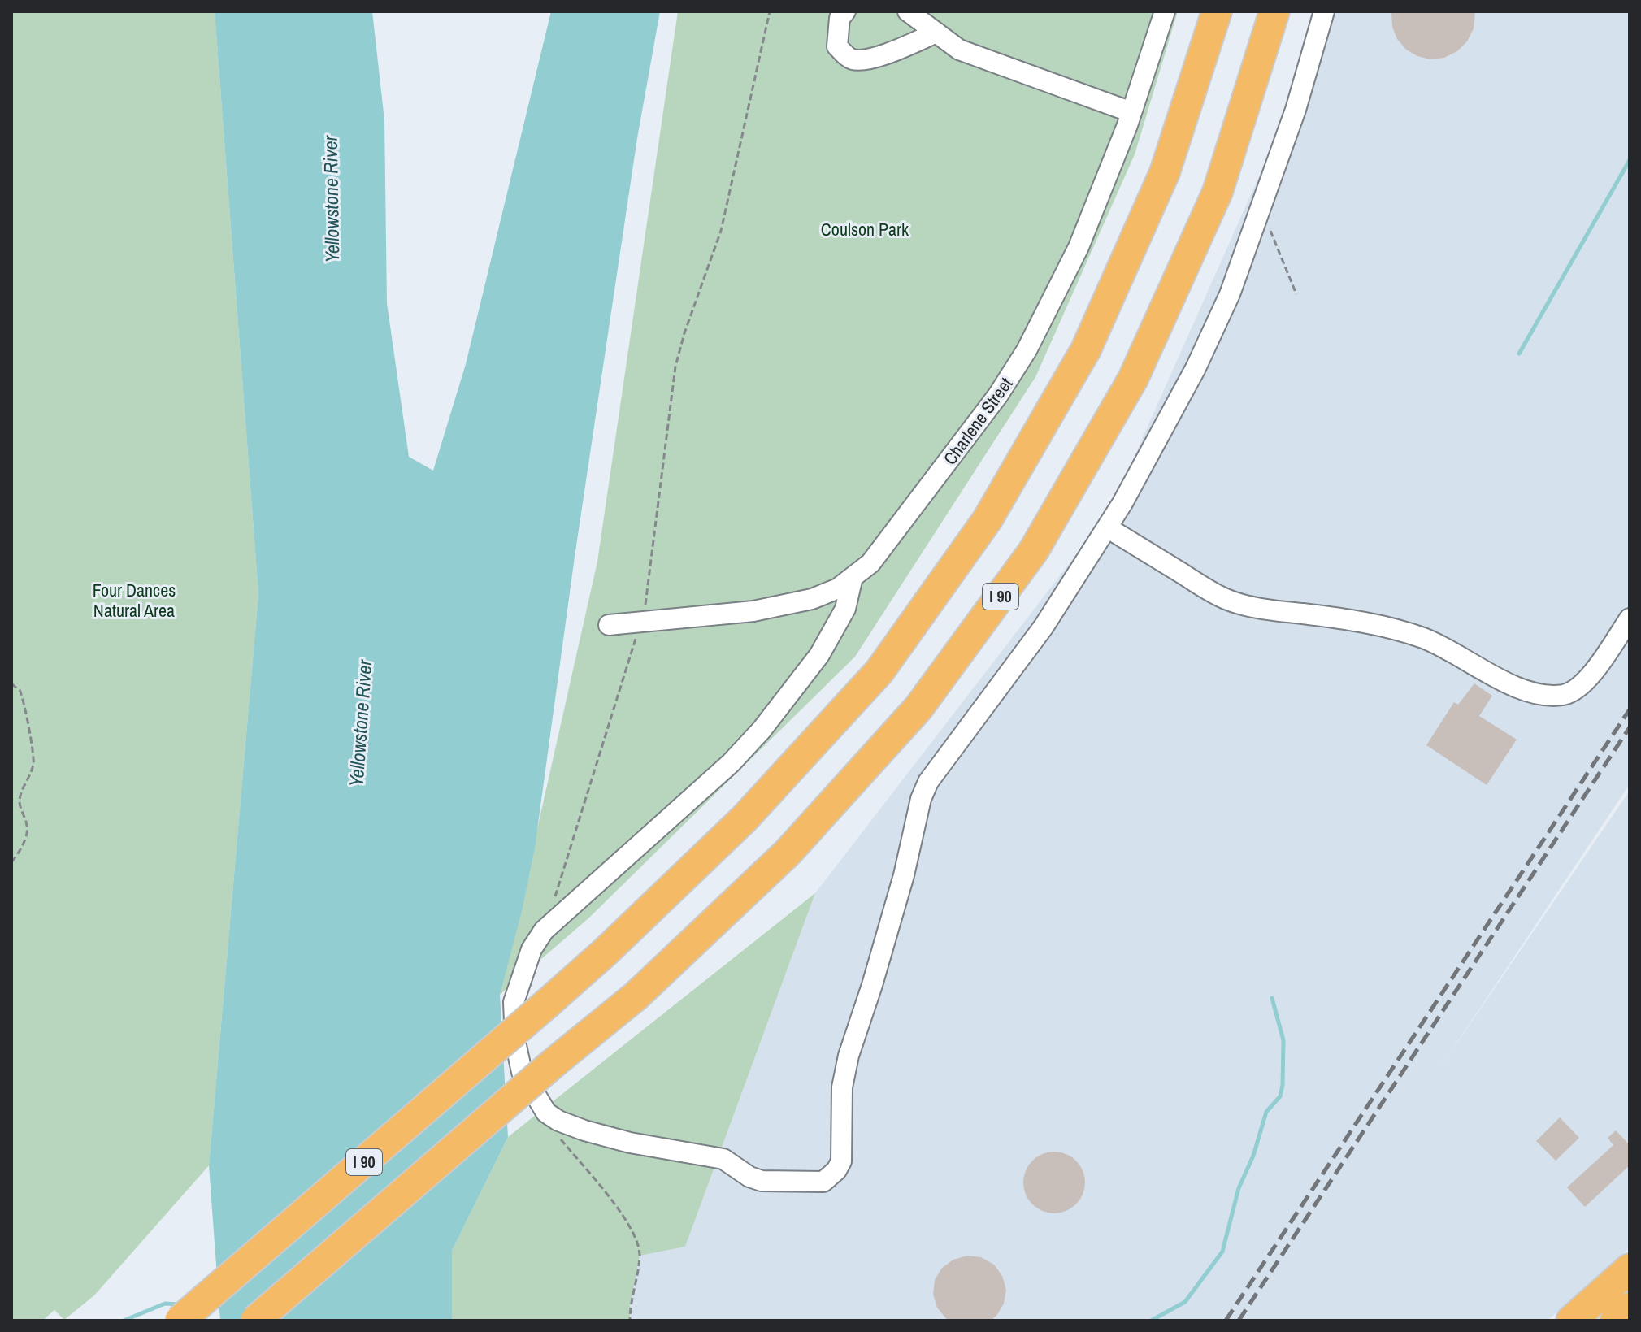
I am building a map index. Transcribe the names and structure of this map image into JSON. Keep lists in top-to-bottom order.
{
  "streets": {
    "highway": ["I 90"],
    "street": ["Charlene Street"]
  },
  "water": ["Yellowstone River"],
  "parks": ["Coulson Park", "Four Dances Natural Area"]
}
